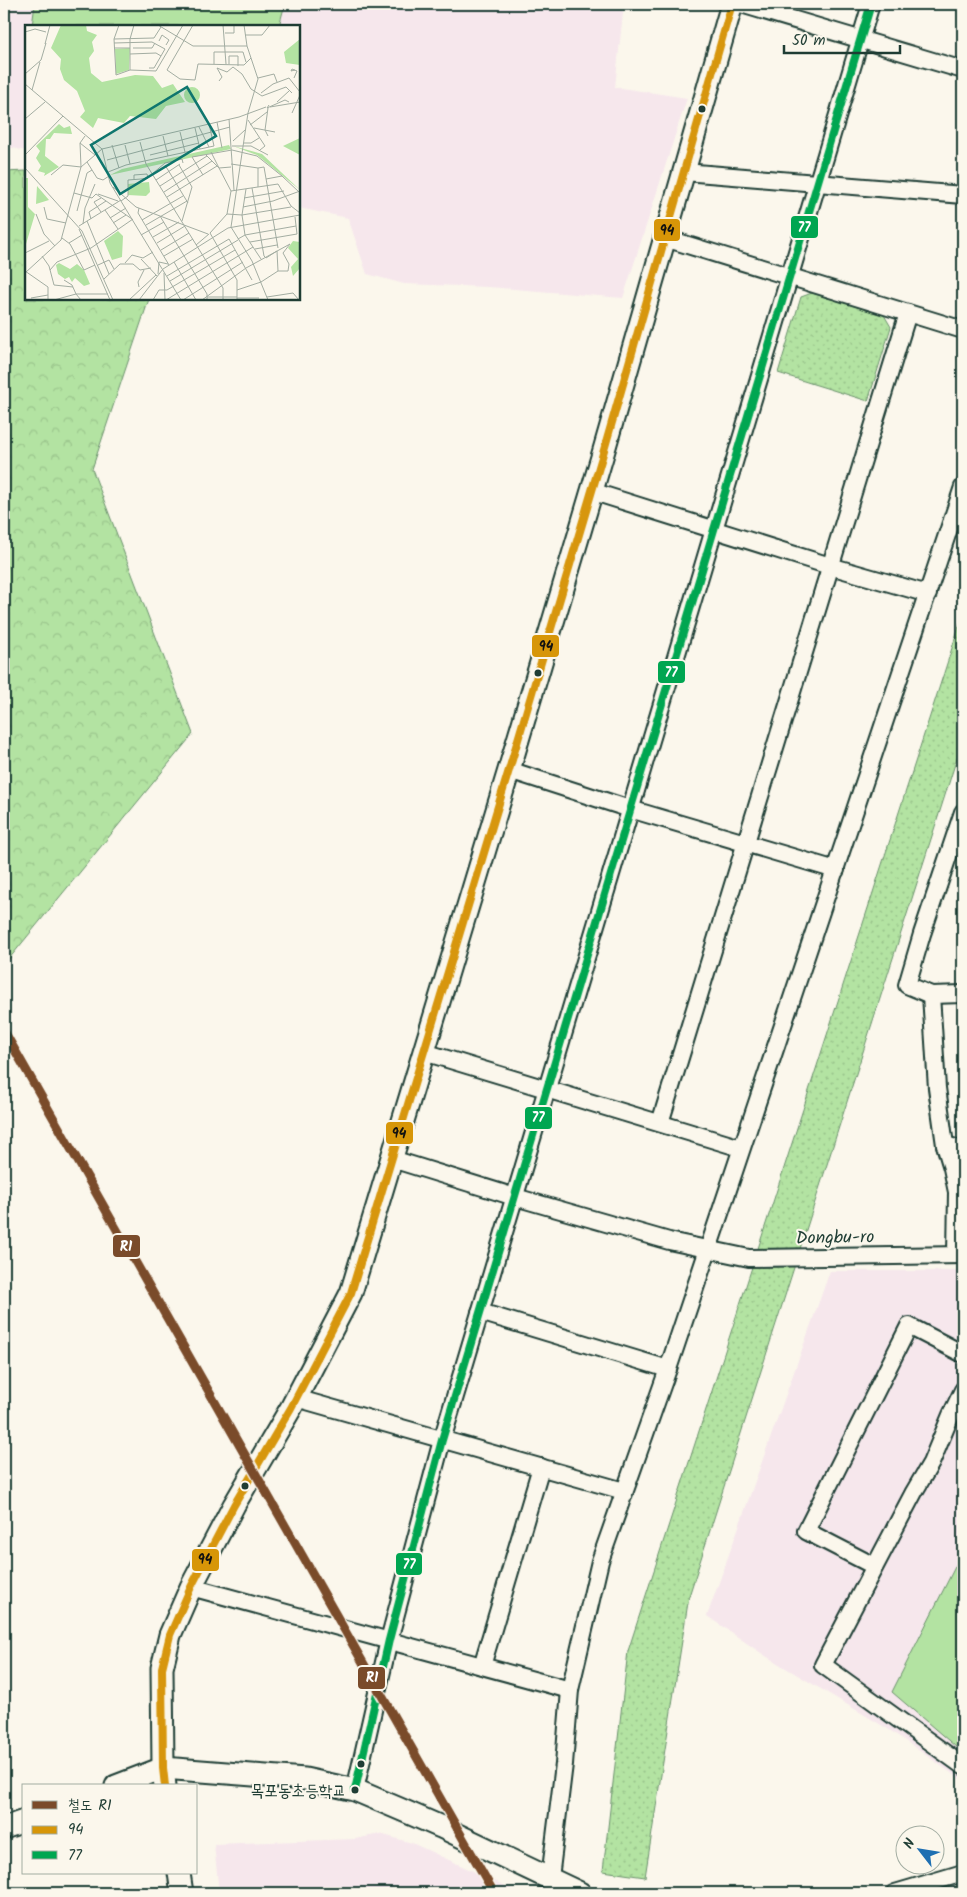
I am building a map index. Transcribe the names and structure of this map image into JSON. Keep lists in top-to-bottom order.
{
  "streets": {
    "street": ["Dongbu-ro"]
  },
  "places": ["목포동초등학교"],
  "lines": ["transit line 94", "transit line 77", "rail line R1"],
  "legend": ["철도 R1", "94", "77"],
  "scale_bar": "50 m",
  "north": "top left"
}
